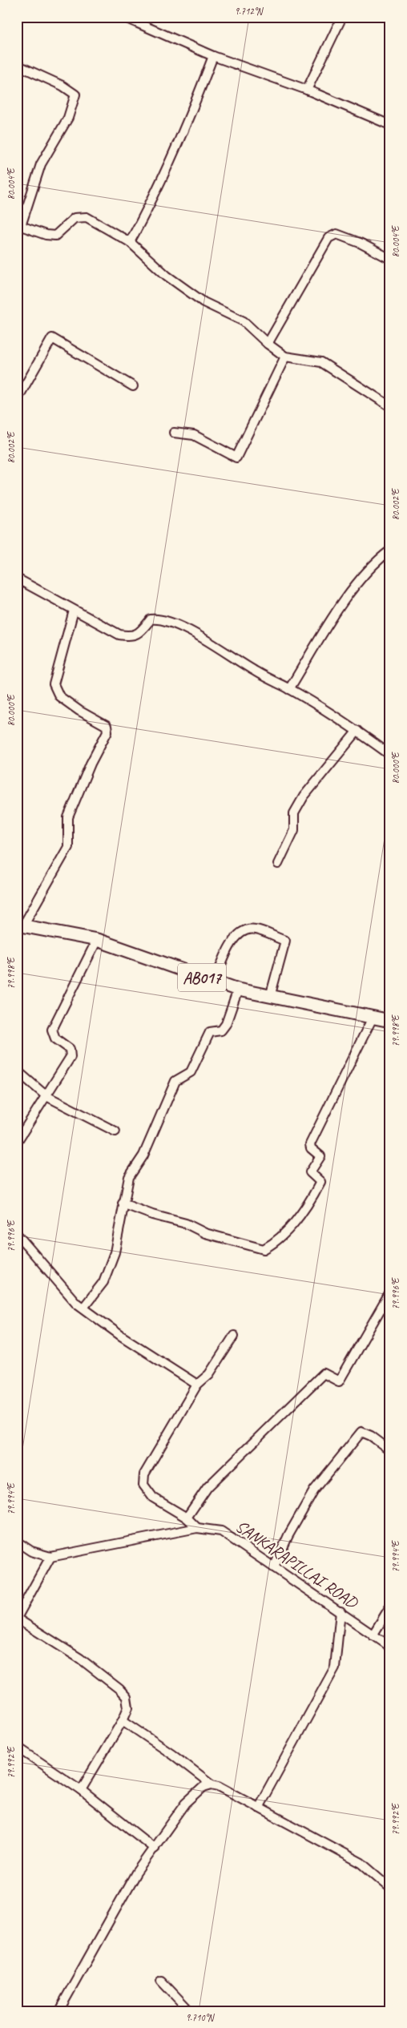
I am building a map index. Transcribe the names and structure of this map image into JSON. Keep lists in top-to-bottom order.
{
  "streets": {
    "main road": ["AB017"],
    "street": ["SANKARAPILLAI ROAD"]
  },
  "coordinates": [
    "9.712°N",
    "80.004°E",
    "80.002°E",
    "80.000°E",
    "79.998°E",
    "79.996°E",
    "79.994°E",
    "79.992°E",
    "9.710°N"
  ]
}
